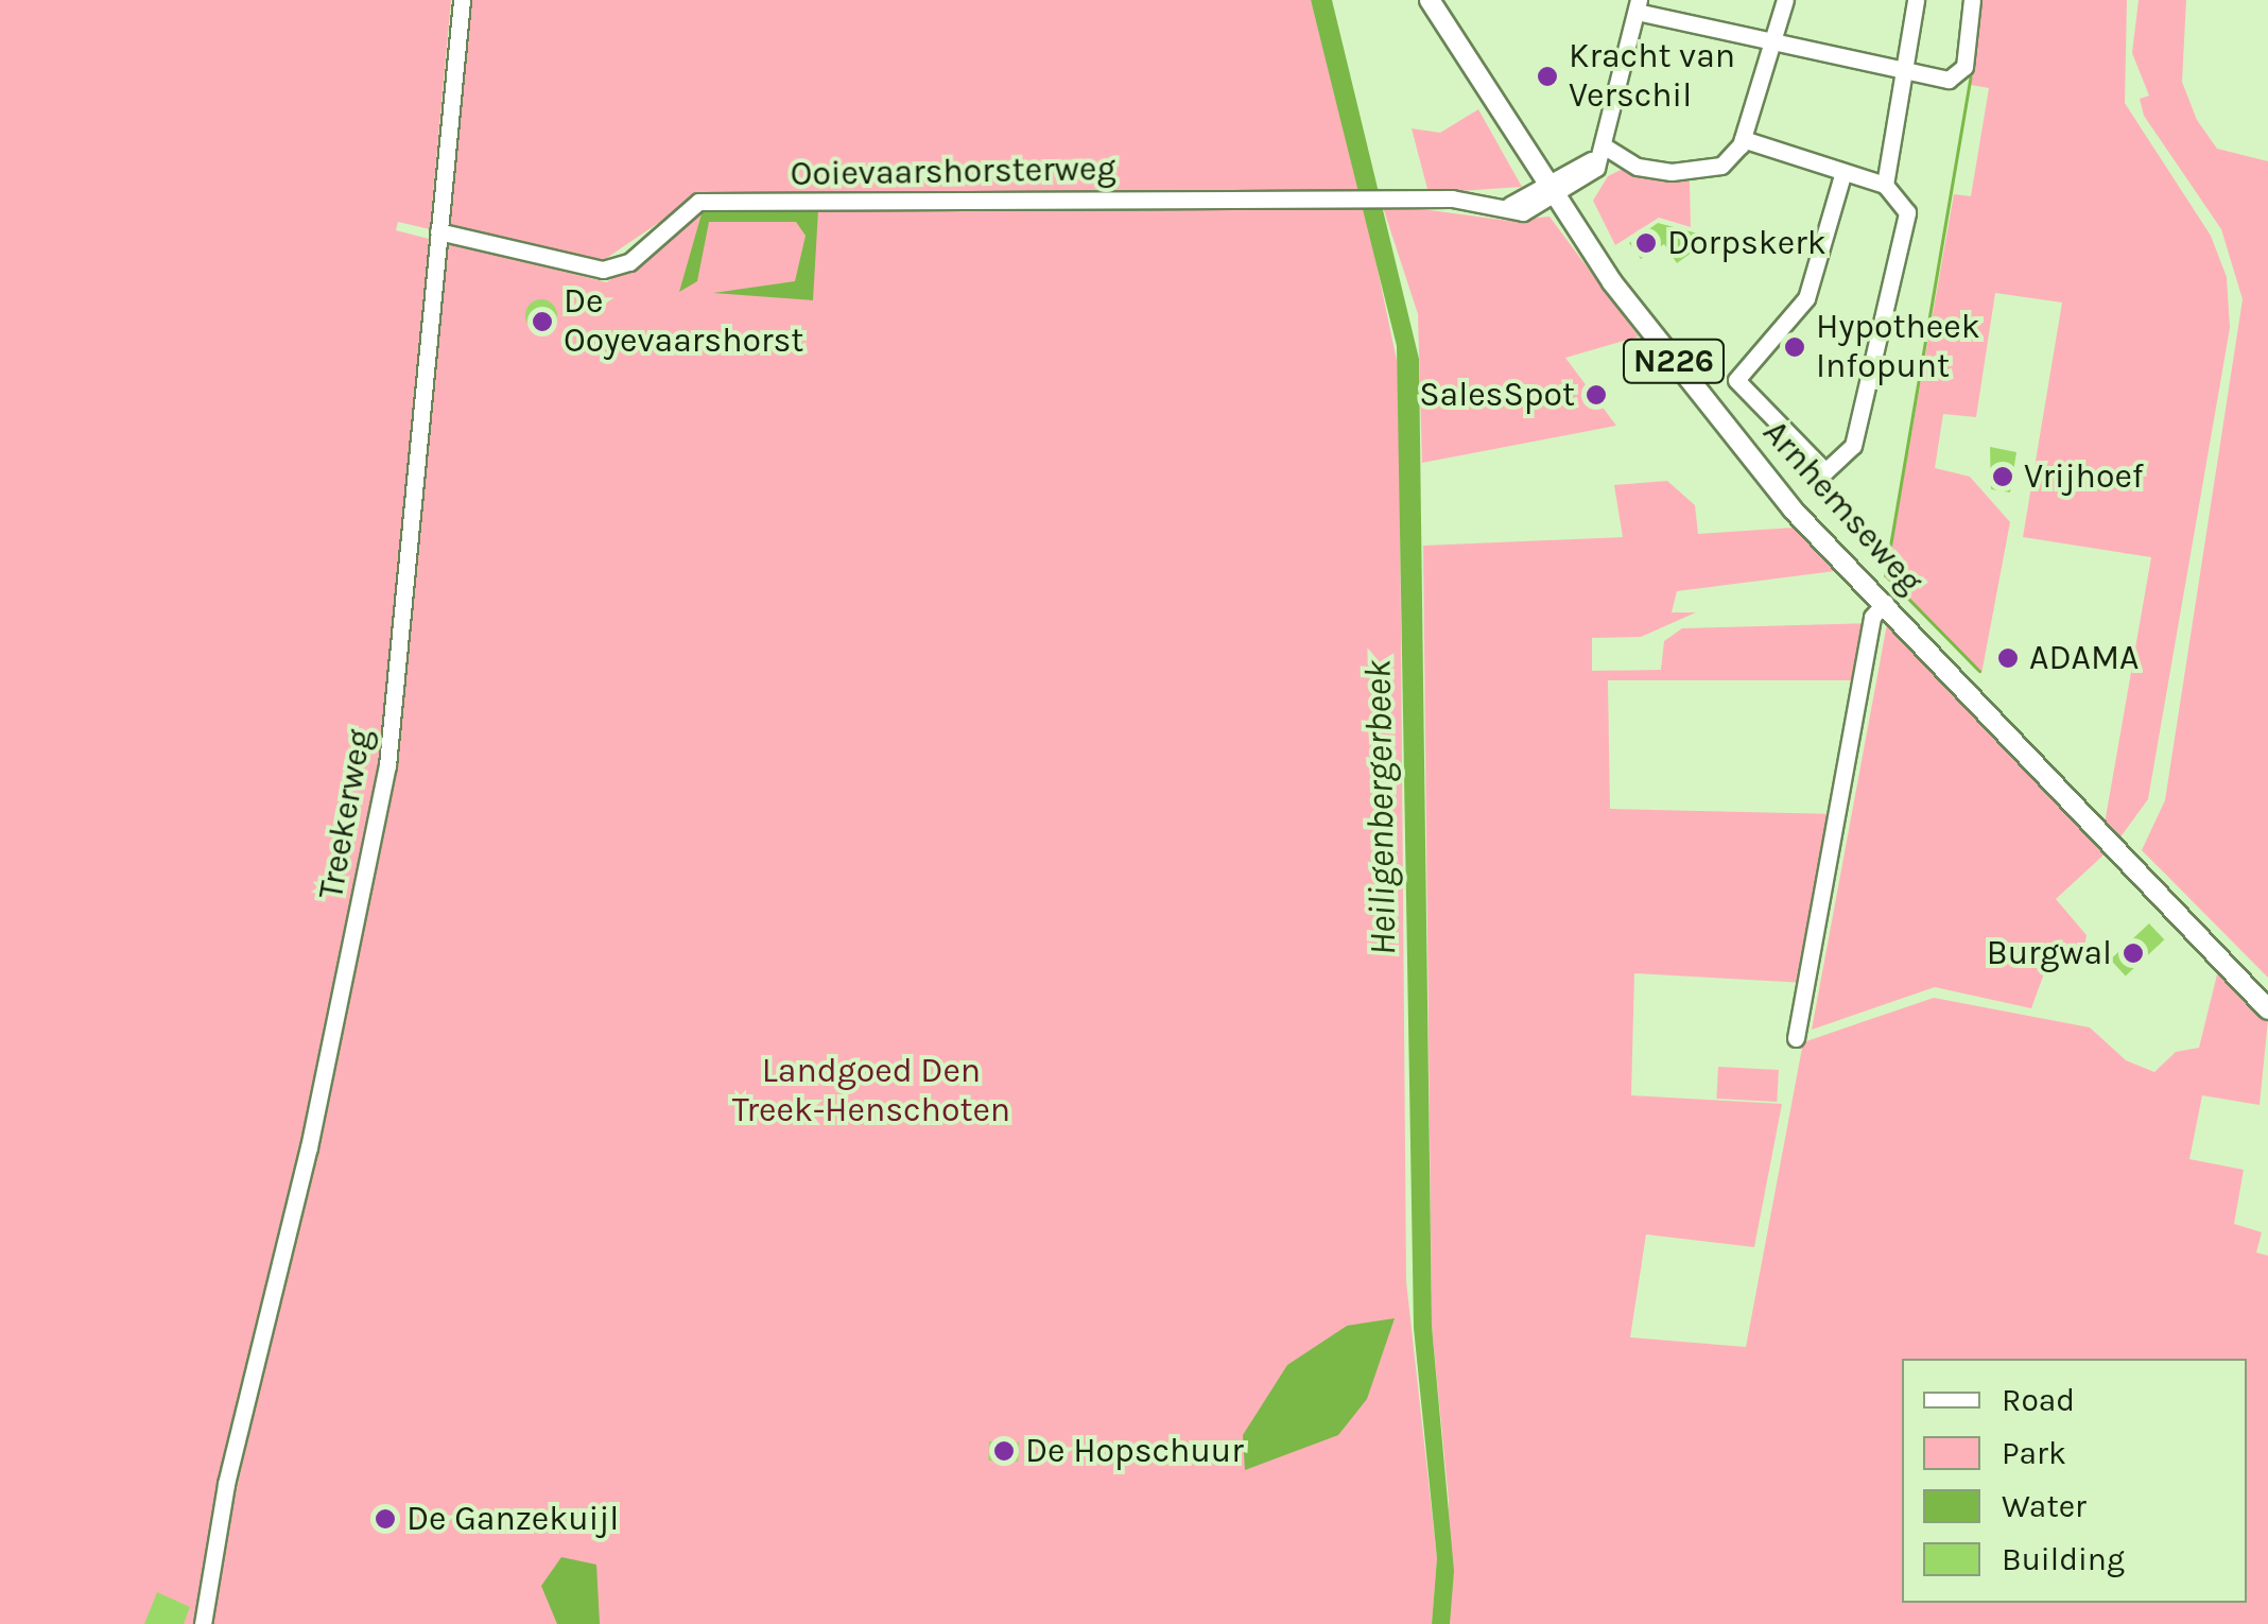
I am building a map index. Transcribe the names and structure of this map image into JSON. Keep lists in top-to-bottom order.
{
  "streets": {
    "main road": ["N226", "Arnhemseweg"],
    "street": ["Ooievaarshorsterweg", "Treekerweg"]
  },
  "crossings": [
    ["Ooievaarshorsterweg", "Arnhemseweg"],
    ["Ooievaarshorsterweg", "Treekerweg"]
  ],
  "water": ["Heiligenbergerbeek"],
  "parks": ["Landgoed Den Treek-Henschoten"],
  "places": [
    "Kracht van Verschil",
    "Dorpskerk",
    "De Ooyevaarshorst",
    "Hypotheek Infopunt",
    "SalesSpot",
    "Vrijhoef",
    "ADAMA",
    "Burgwal",
    "De Hopschuur",
    "De Ganzekuijl"
  ],
  "legend": [
    "Road",
    "Park",
    "Water",
    "Building"
  ]
}
